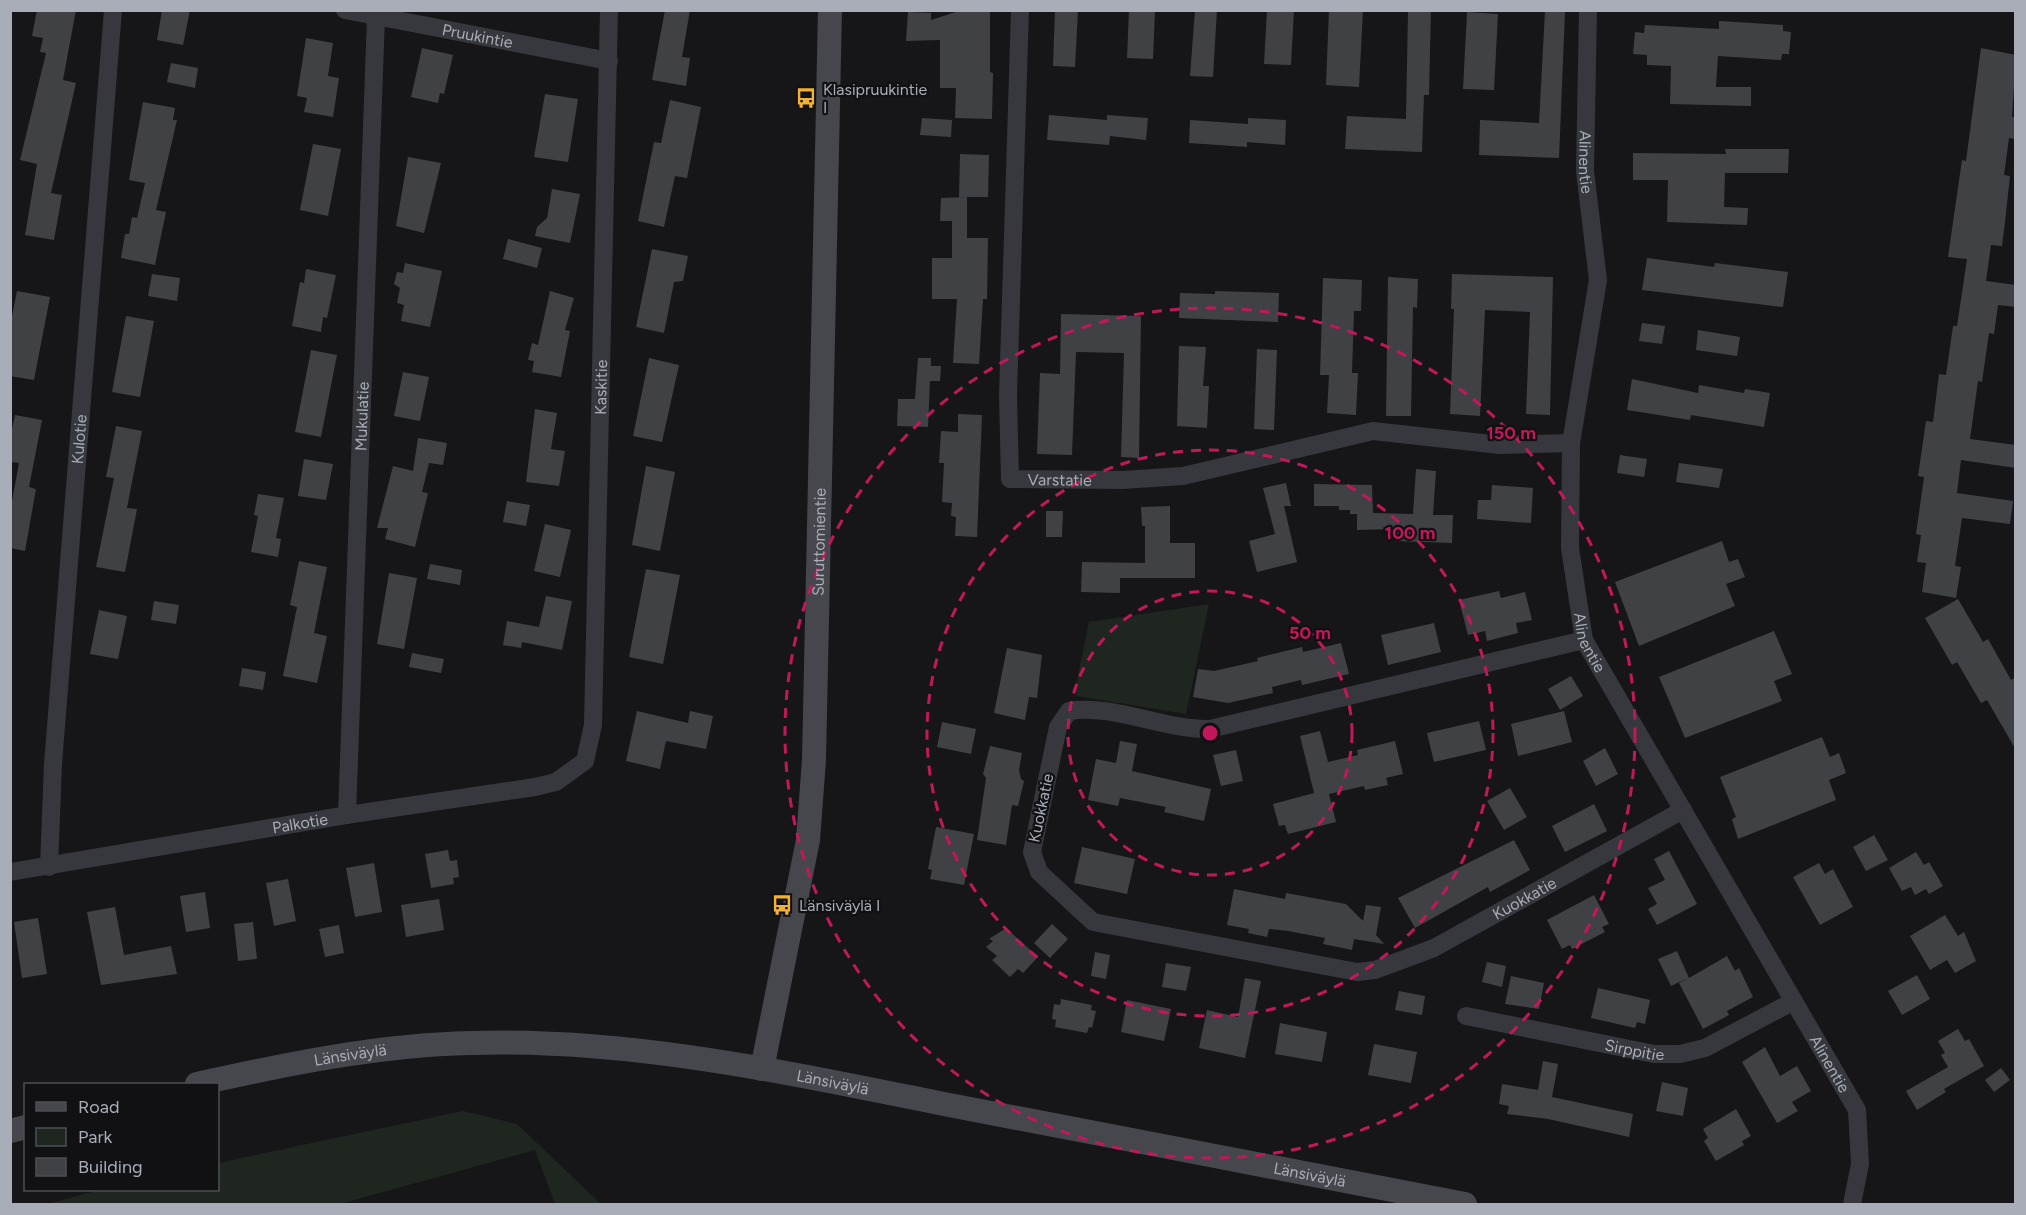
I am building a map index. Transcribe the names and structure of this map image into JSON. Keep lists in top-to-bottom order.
{
  "streets": {
    "main road": ["Suruttomientie", "Länsiväylä"],
    "street": [
      "Pruukintie",
      "Alinentie",
      "Kaskitie",
      "Mukulatie",
      "Kulotie",
      "Varstatie",
      "Kuokkatie",
      "Palkotie",
      "Sirppitie"
    ]
  },
  "crossings": [
    ["Pruukintie", "Kaskitie"],
    ["Pruukintie", "Mukulatie"],
    ["Alinentie", "Varstatie"],
    ["Alinentie", "Kuokkatie"],
    ["Alinentie", "Sirppitie"],
    ["Kaskitie", "Palkotie"],
    ["Mukulatie", "Palkotie"],
    ["Kulotie", "Palkotie"],
    ["Suruttomientie", "Länsiväylä"]
  ],
  "places": {
    "bus stop": ["Klasipruukintie I", "Länsiväylä I"]
  },
  "legend": ["Road", "Park", "Building"],
  "rings": ["150 m", "100 m", "50 m"]
}
